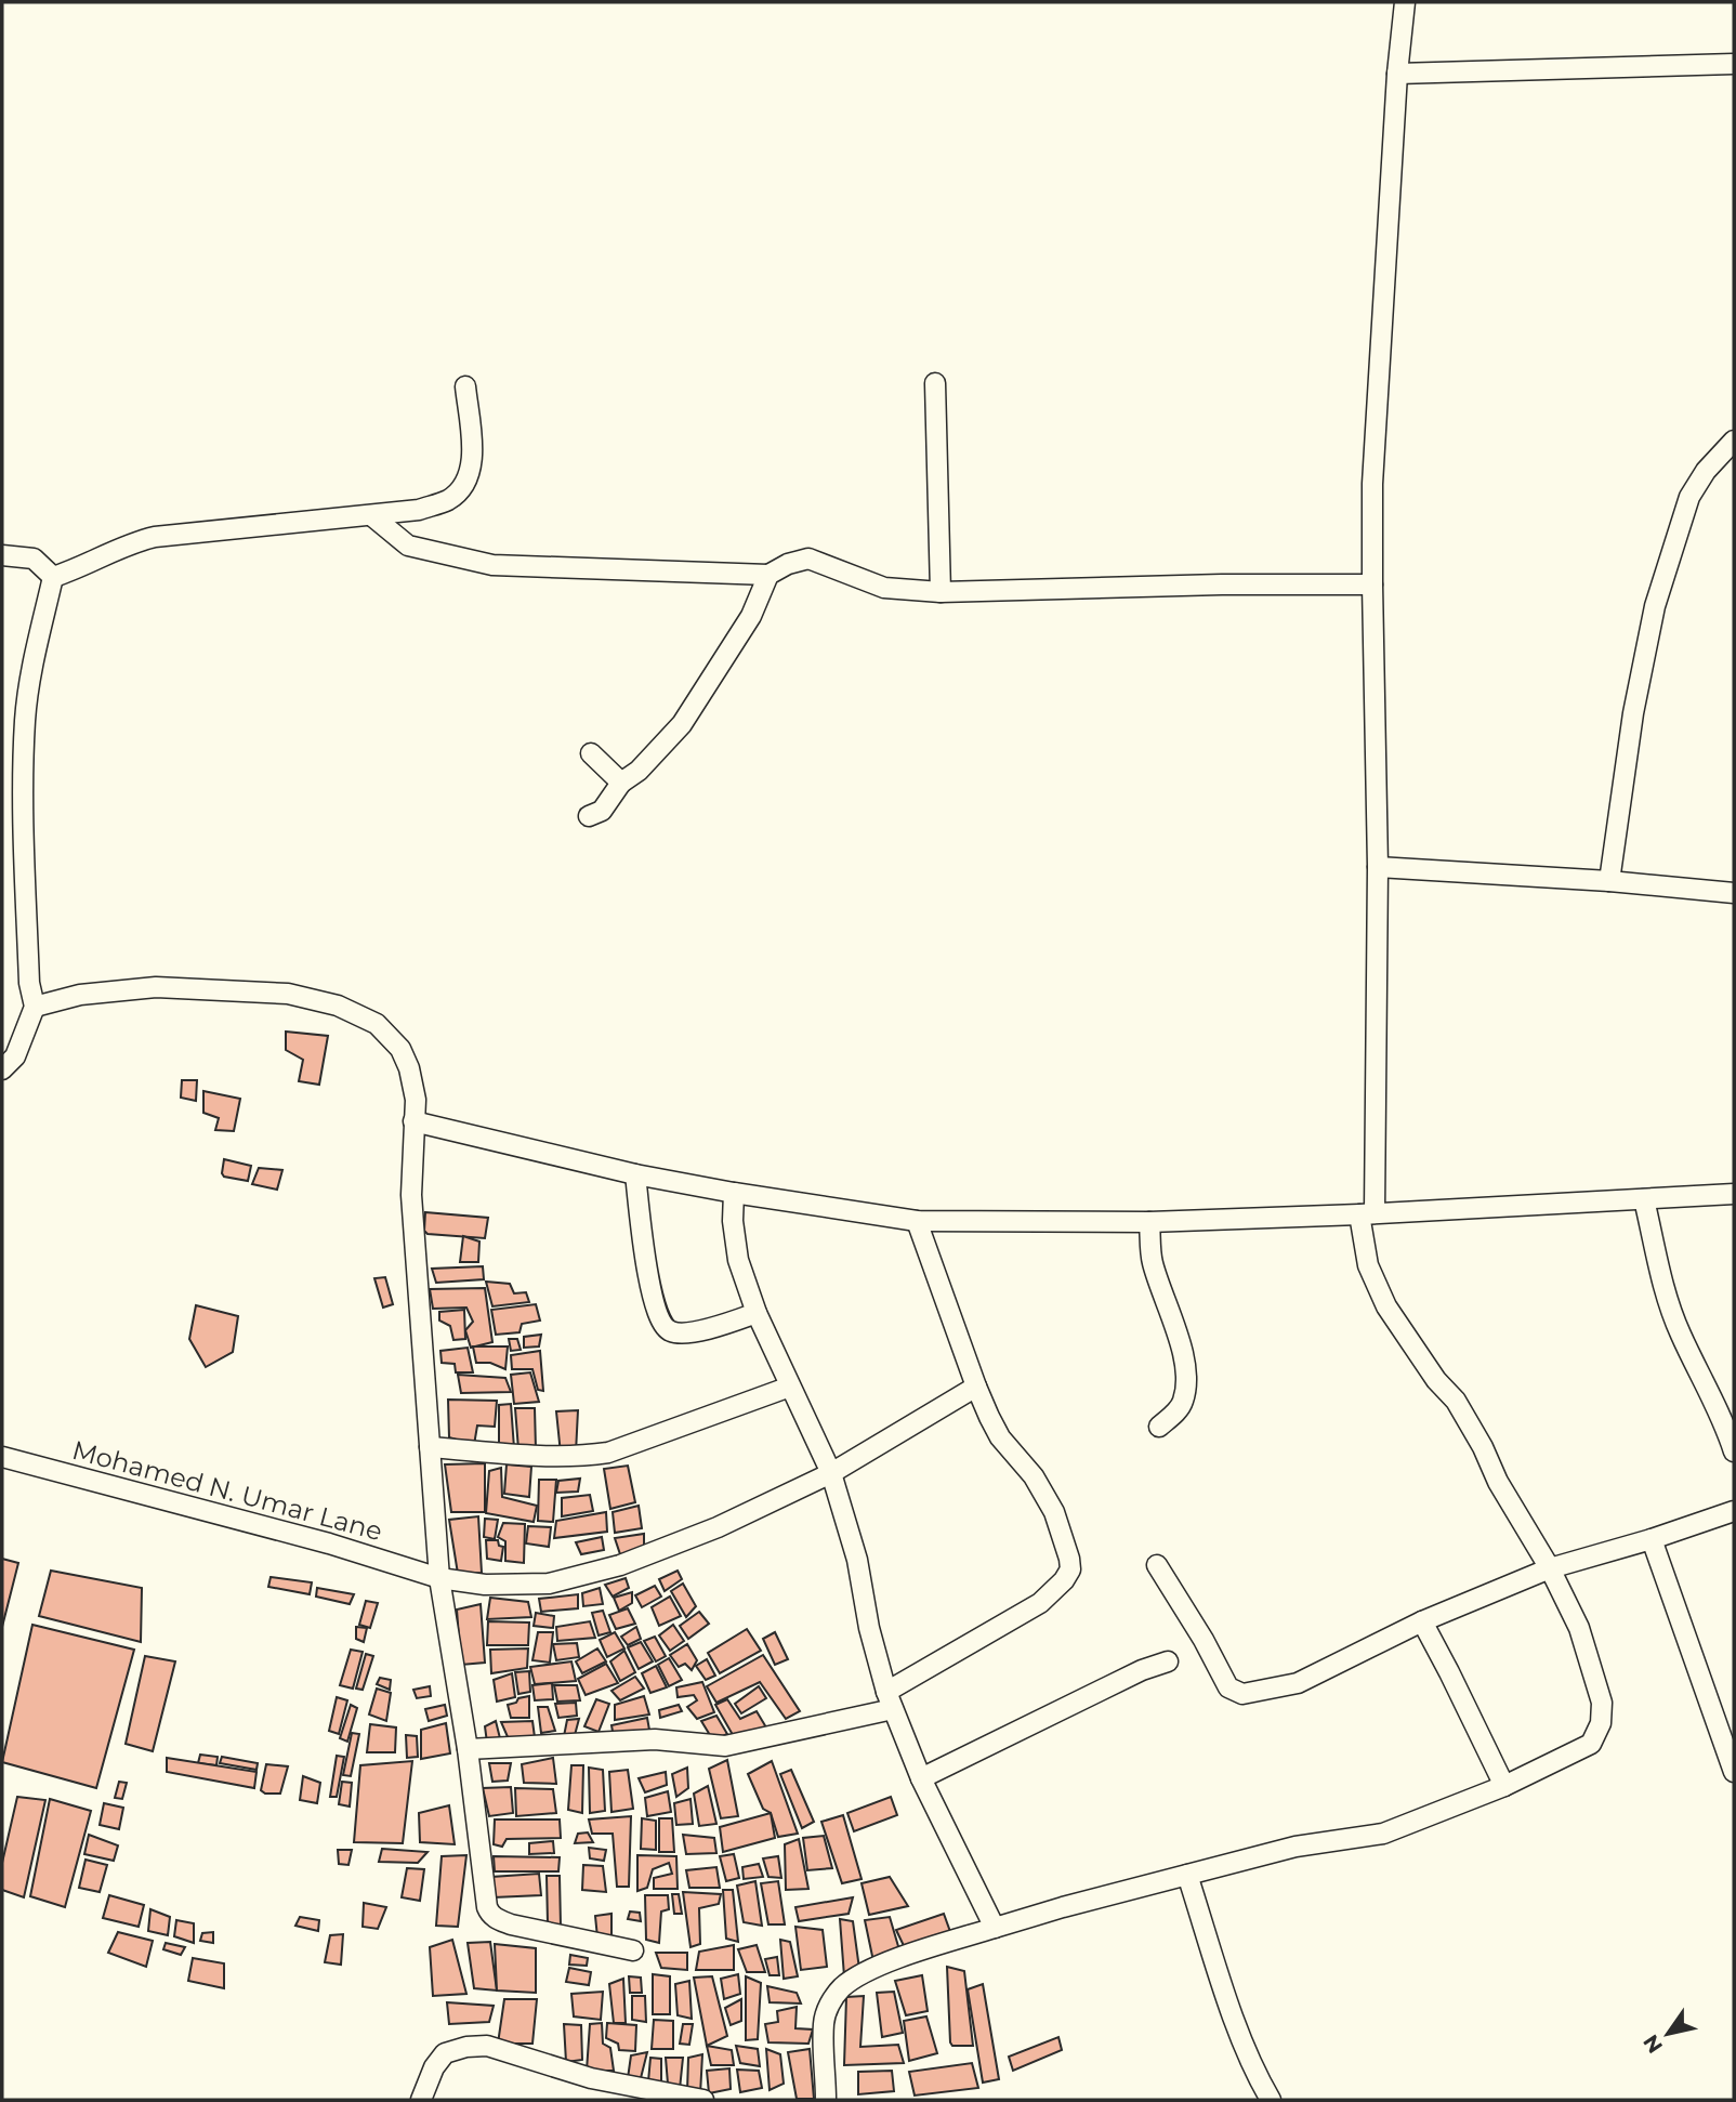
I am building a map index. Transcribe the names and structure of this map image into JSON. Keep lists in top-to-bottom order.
{
  "streets": {
    "street": ["Mohamed N. Umar Lane"]
  },
  "north": "bottom left"
}
